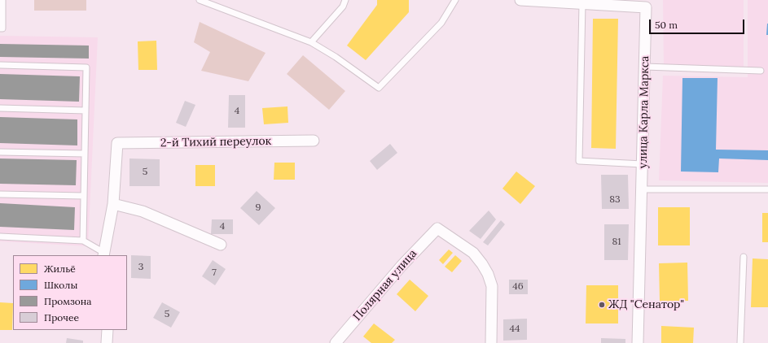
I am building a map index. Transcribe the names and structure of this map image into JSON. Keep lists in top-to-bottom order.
{
  "streets": {
    "street": ["улица Карла Маркса", "2-й Тихий переулок", "Полярная улица"]
  },
  "places": ["ЖД \"Сенатор\""],
  "house_numbers": [
    "4",
    "5",
    "83",
    "9",
    "4",
    "81",
    "3",
    "7",
    "46",
    "5",
    "44"
  ],
  "legend": [
    "Жильё",
    "Школы",
    "Промзона",
    "Прочее"
  ],
  "scale_bar": "50 m"
}
